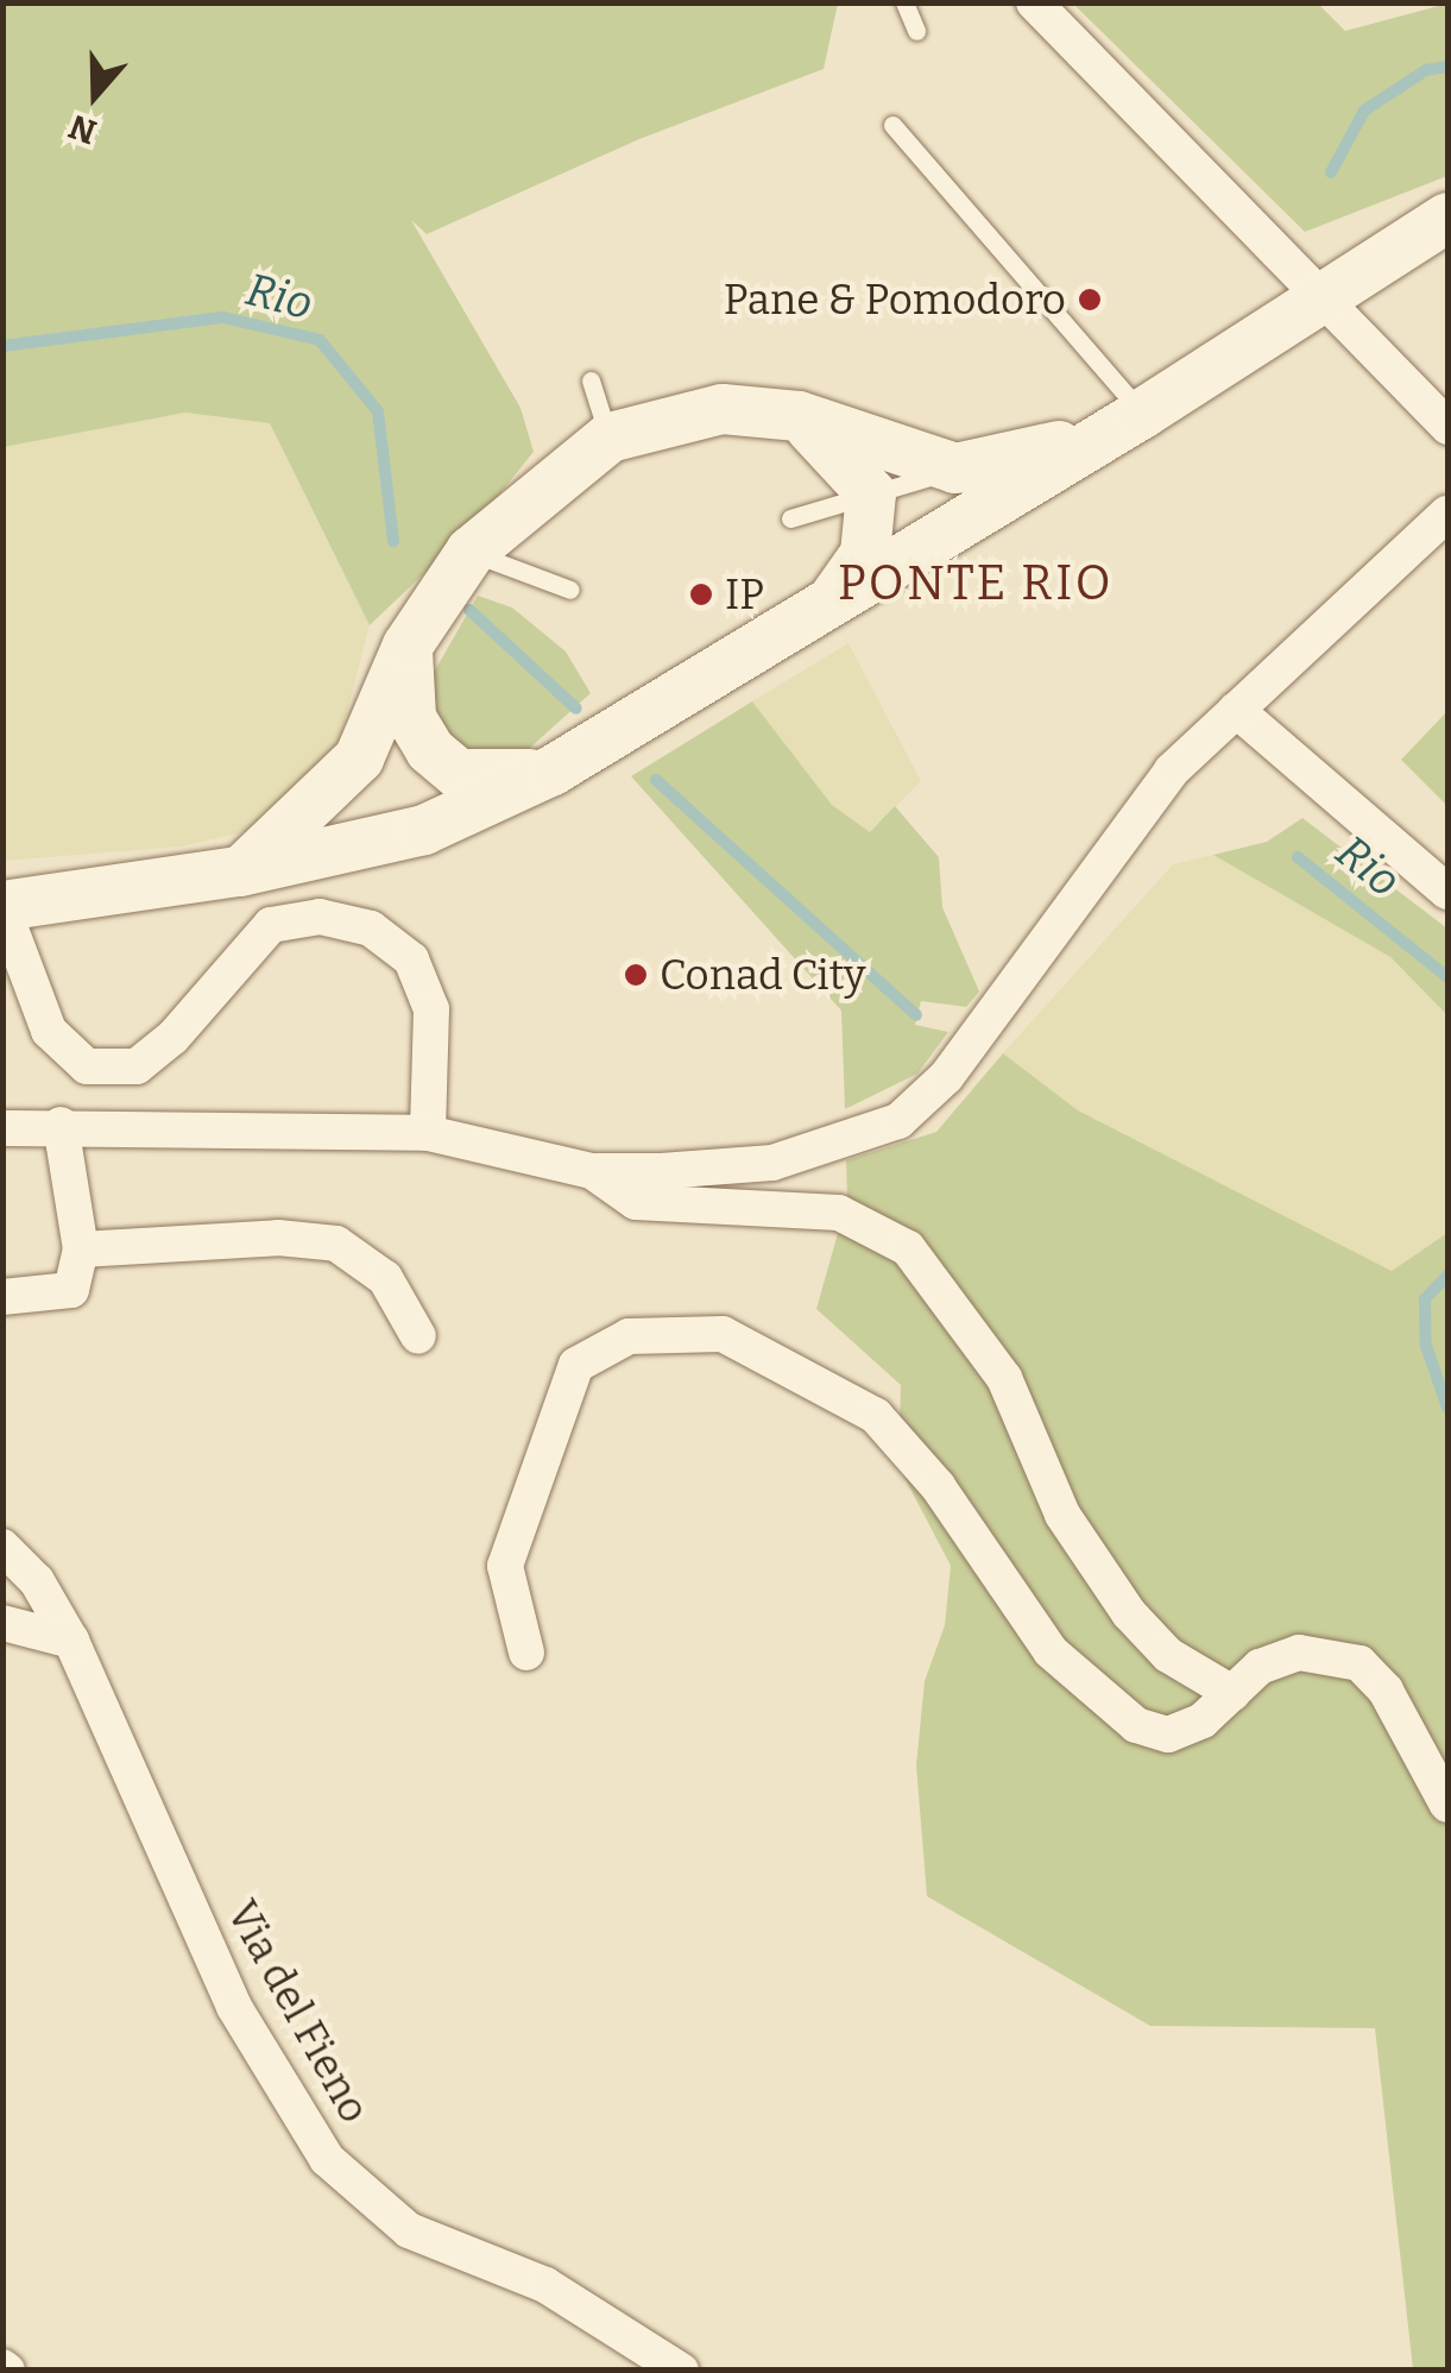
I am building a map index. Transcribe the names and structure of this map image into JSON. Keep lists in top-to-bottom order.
{
  "streets": {
    "street": ["Via del Fieno"]
  },
  "districts": ["PONTE RIO"],
  "water": ["Rio"],
  "places": ["Pane & Pomodoro", "IP", "Conad City"],
  "north": "bottom"
}
